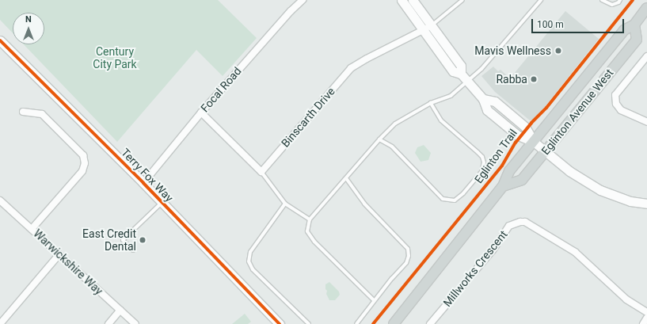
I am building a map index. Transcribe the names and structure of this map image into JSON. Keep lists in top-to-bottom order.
{
  "streets": {
    "main road": ["Eglinton Avenue West"],
    "street": [
      "Focal Road",
      "Binscarth Drive",
      "Terry Fox Way",
      "Warwickshire Way",
      "Millworks Crescent"
    ],
    "cycle path": ["Eglinton Trail"]
  },
  "crossings": [
    ["Focal Road", "Terry Fox Way"]
  ],
  "parks": ["Century City Park"],
  "places": ["Mavis Wellness", "Rabba", "East Credit Dental"],
  "scale_bar": "100 m",
  "north": "top"
}
